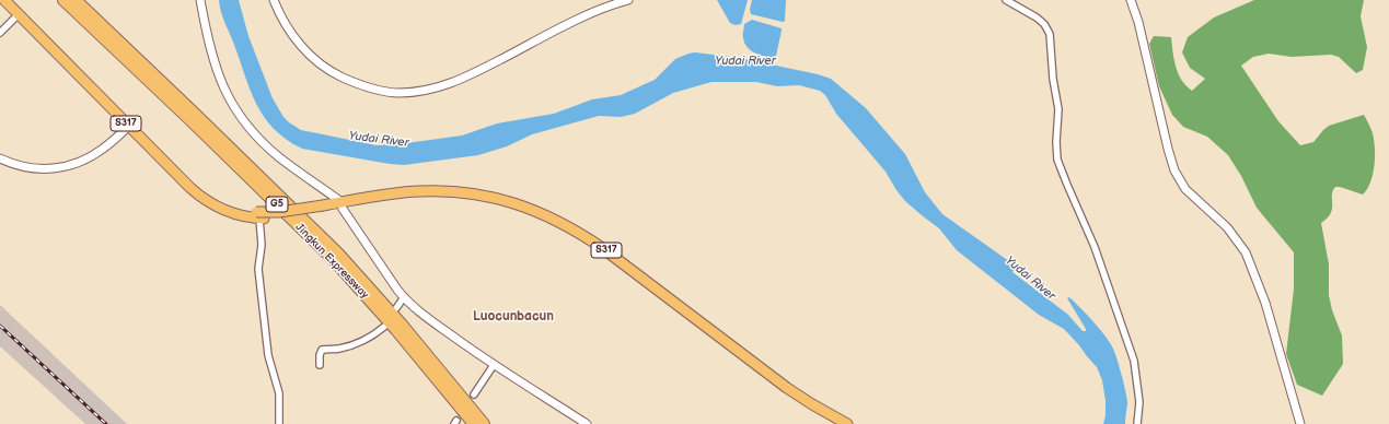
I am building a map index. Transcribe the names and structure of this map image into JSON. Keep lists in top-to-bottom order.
{
  "streets": {
    "highway": ["G5", "Jingkun Expressway"],
    "main road": ["S317"]
  },
  "districts": ["Luocunbacun"],
  "water": ["Yudai River"]
}
